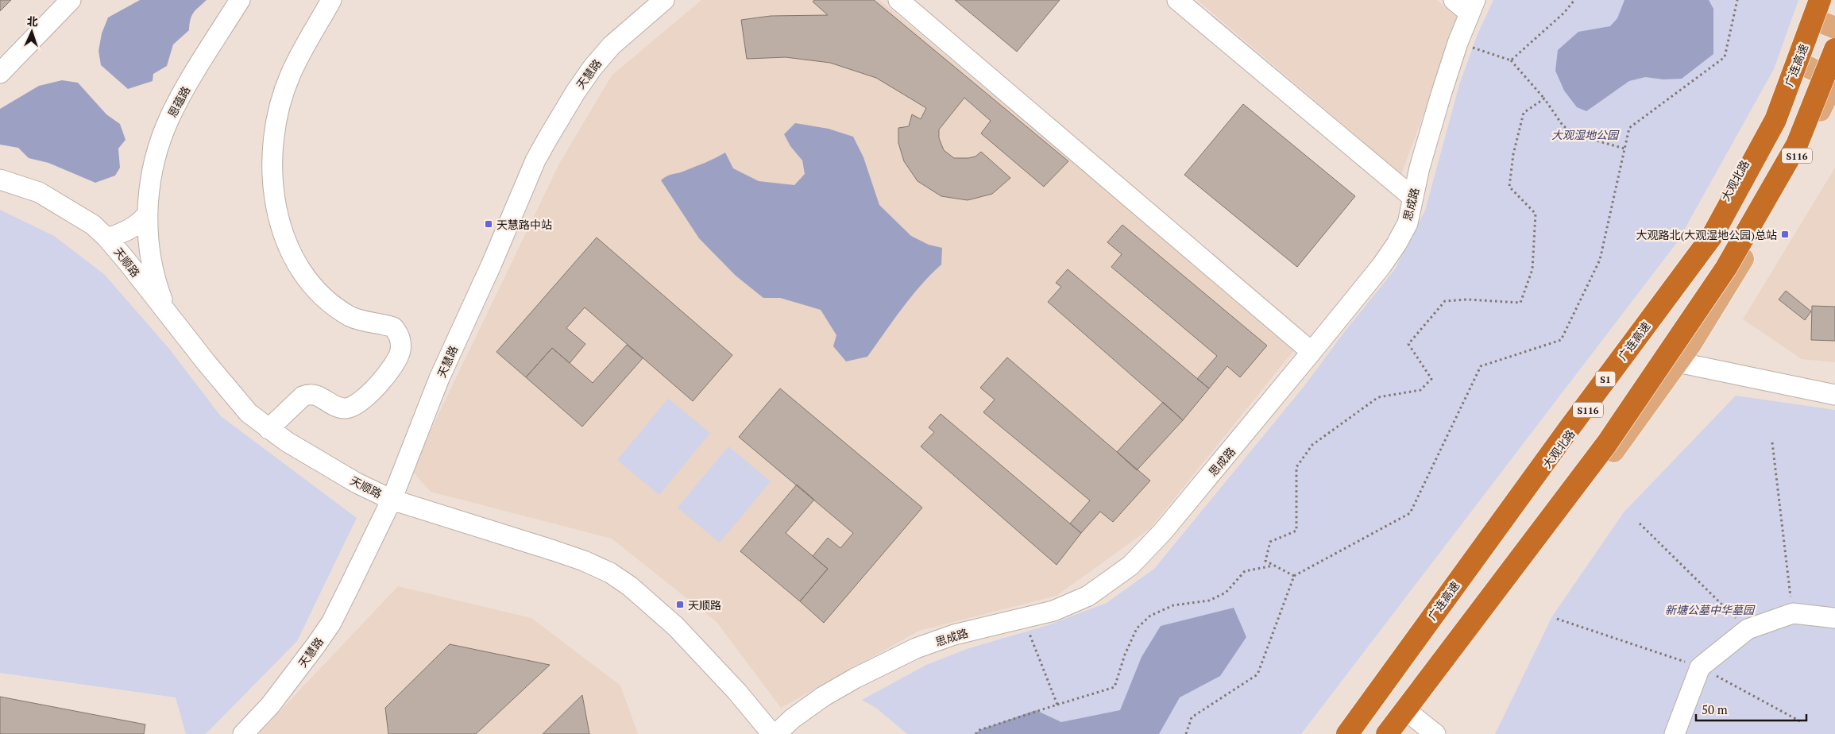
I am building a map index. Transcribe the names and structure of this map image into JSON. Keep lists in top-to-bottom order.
{
  "streets": {
    "highway": ["广连高速", "S1"],
    "main road": ["S116", "大观北路"],
    "street": [
      "天慧路",
      "恩蕴路",
      "思成路",
      "天顺路"
    ]
  },
  "crossings": [
    ["广连高速", "大观北路"],
    ["天慧路", "天顺路"],
    ["恩蕴路", "天顺路"]
  ],
  "parks": ["大观湿地公园", "新塘公墓中华墓园"],
  "places": {
    "transit": ["天慧路中站", "大观路北(大观湿地公园)总站", "天顺路"]
  },
  "scale_bar": "50 m",
  "north": "top"
}
